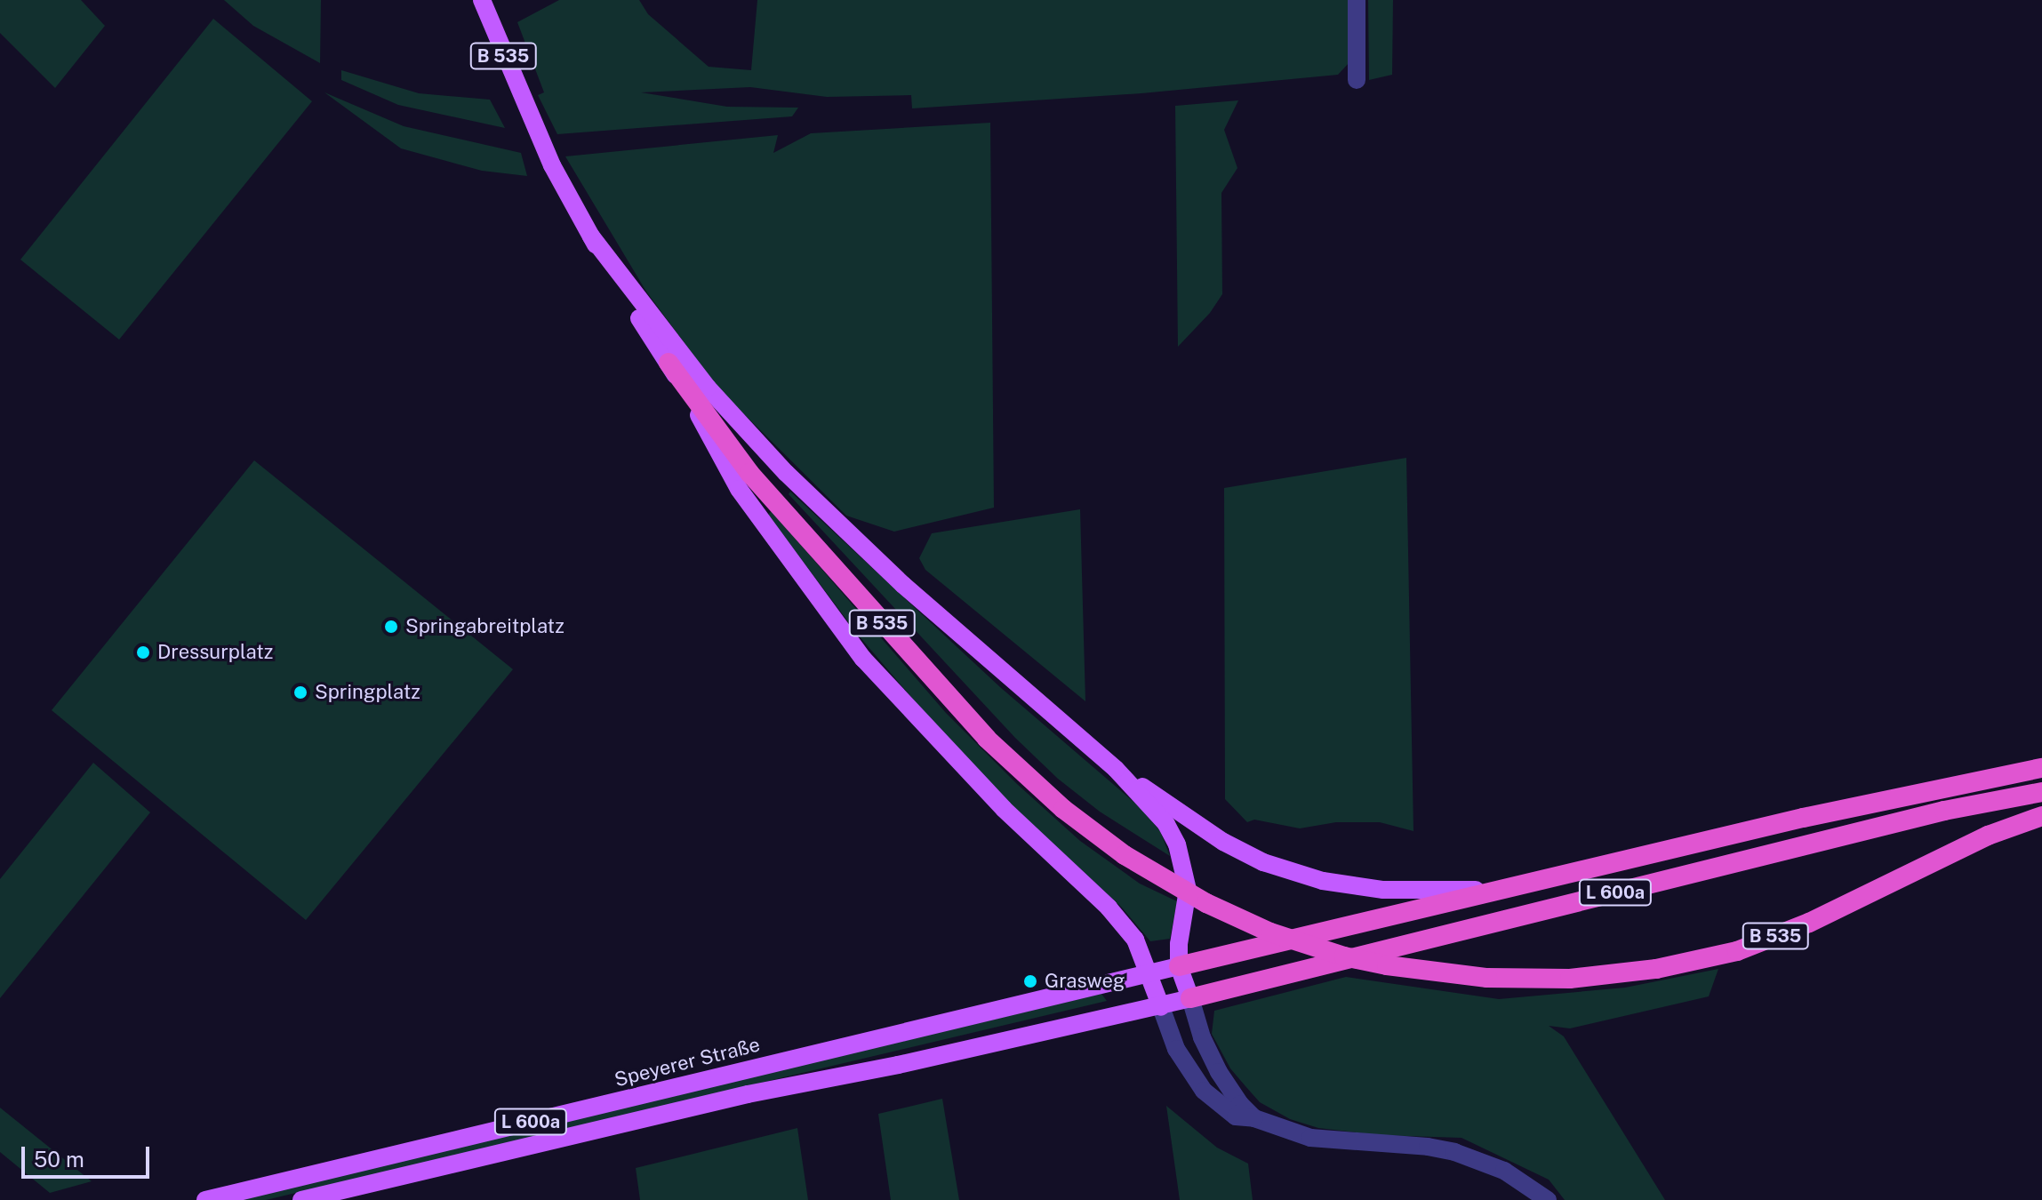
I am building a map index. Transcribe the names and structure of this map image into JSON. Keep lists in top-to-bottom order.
{
  "streets": {
    "highway": ["B 535", "L 600a"],
    "main road": ["Speyerer Straße"]
  },
  "crossings": [
    ["B 535", "L 600a"],
    ["L 600a", "Speyerer Straße"]
  ],
  "places": [
    "Springabreitplatz",
    "Dressurplatz",
    "Springplatz",
    "Grasweg"
  ],
  "scale_bar": "50 m"
}
